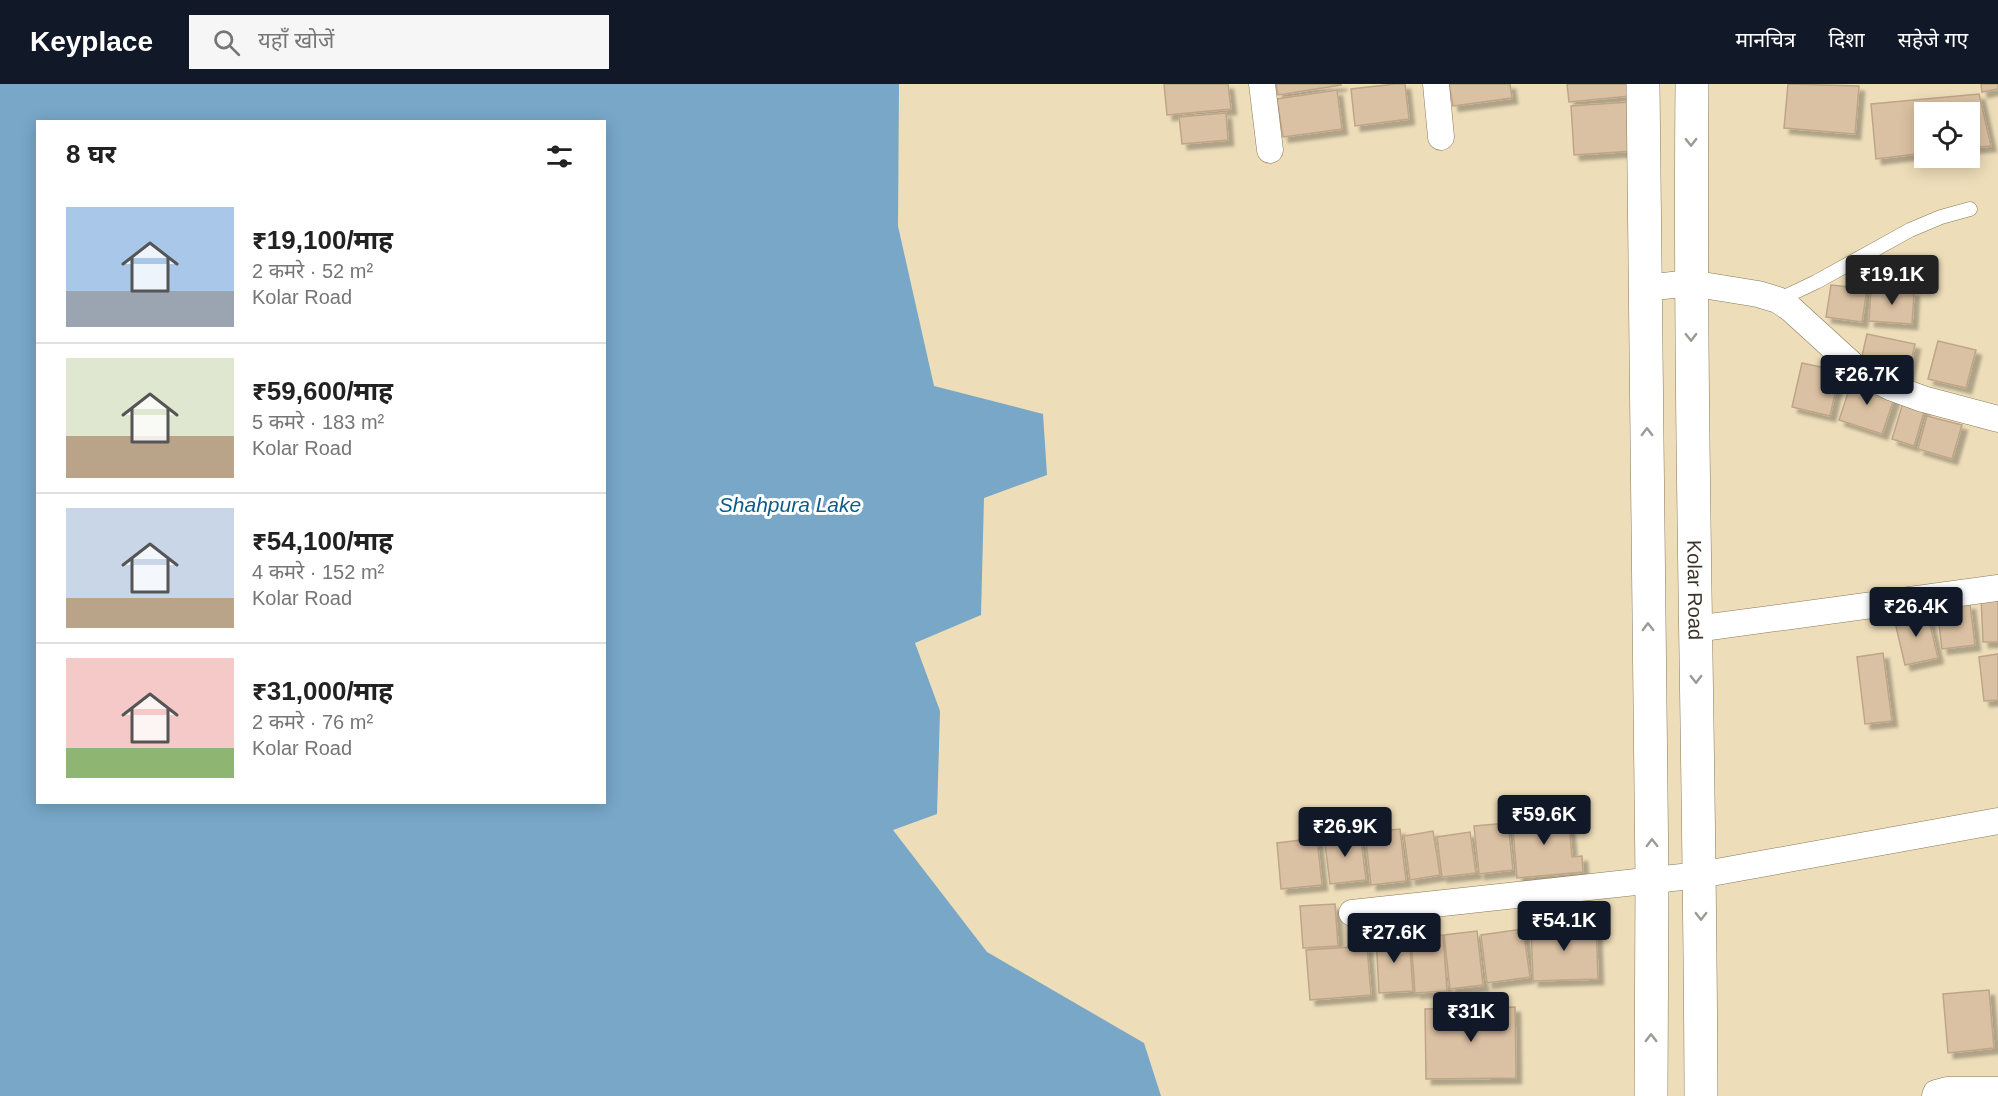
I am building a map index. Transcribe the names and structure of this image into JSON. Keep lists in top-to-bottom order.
{
  "streets": {
    "main road": ["Kolar Road"]
  },
  "water": ["Shahpura Lake"],
  "page": {
    "header": "Keyplace",
    "search": "यहाँ खोजें",
    "nav": ["मानचित्र", "दिशा", "सहेजे गए"],
    "heading": "8 घर",
    "list": [
      {
        "name": "₹19,100/माह",
        "note": "2 कमरे · 52 m² · Kolar Road"
      },
      {
        "name": "₹59,600/माह",
        "note": "5 कमरे · 183 m² · Kolar Road"
      },
      {
        "name": "₹54,100/माह",
        "note": "4 कमरे · 152 m² · Kolar Road"
      },
      {
        "name": "₹31,000/माह",
        "note": "2 कमरे · 76 m² · Kolar Road"
      }
    ],
    "price": [
      "₹19.1K",
      "₹26.7K",
      "₹26.4K",
      "₹59.6K",
      "₹26.9K",
      "₹54.1K",
      "₹27.6K",
      "₹31K"
    ]
  }
}
